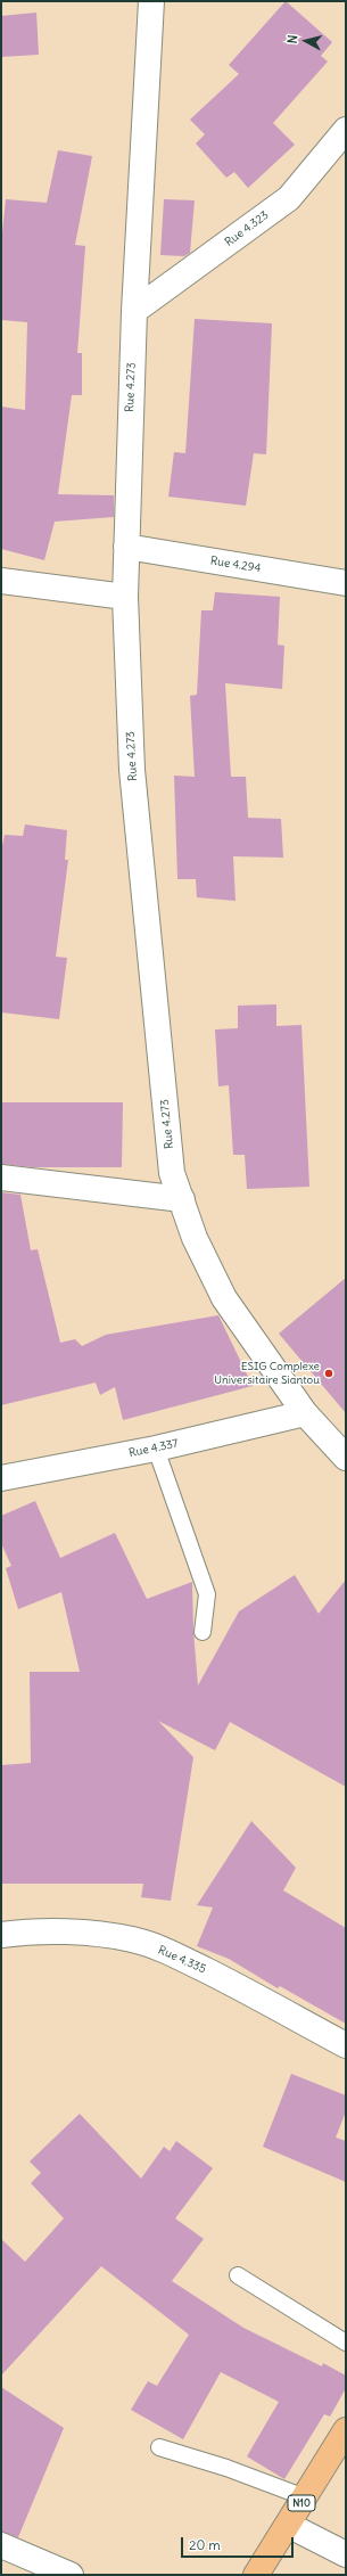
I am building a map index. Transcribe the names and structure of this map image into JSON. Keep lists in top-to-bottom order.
{
  "streets": {
    "highway": ["N10"],
    "street": [
      "Rue 4.323",
      "Rue 4.273",
      "Rue 4.294",
      "Rue 4.337",
      "Rue 4.335"
    ]
  },
  "crossings": [
    ["Rue 4.323", "Rue 4.273"],
    ["Rue 4.273", "Rue 4.294"],
    ["Rue 4.273", "Rue 4.337"]
  ],
  "places": ["ESIG Complexe Universitaire Siantou"],
  "scale_bar": "20 m",
  "north": "left"
}
